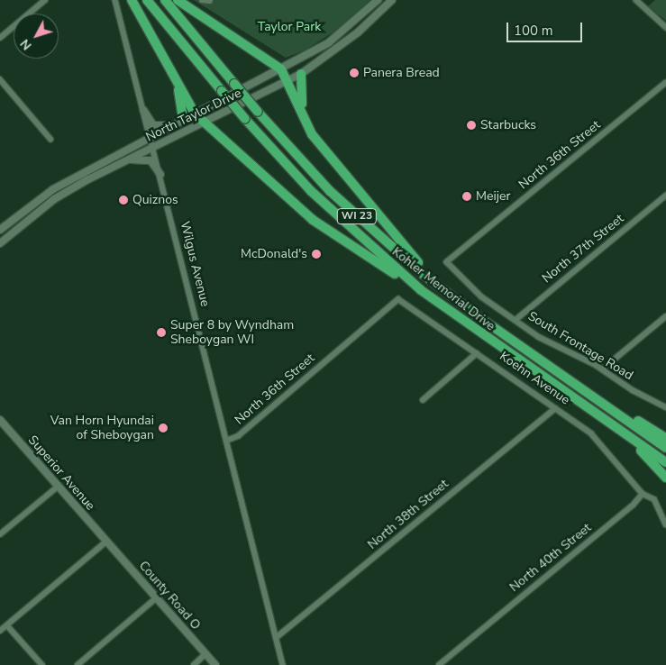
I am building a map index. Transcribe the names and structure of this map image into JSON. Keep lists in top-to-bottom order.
{
  "streets": {
    "highway": ["WI 23", "Kohler Memorial Drive"],
    "main road": ["North Taylor Drive", "Superior Avenue", "County Road O"],
    "street": [
      "North 36th Street",
      "North 37th Street",
      "Wilgus Avenue",
      "South Frontage Road",
      "Koehn Avenue",
      "North 38th Street",
      "North 40th Street"
    ]
  },
  "crossings": [
    ["North Taylor Drive", "Wilgus Avenue"],
    ["North 36th Street", "Wilgus Avenue"],
    ["North 36th Street", "South Frontage Road"],
    ["North 36th Street", "Koehn Avenue"],
    ["North 37th Street", "South Frontage Road"],
    ["Wilgus Avenue", "North 38th Street"],
    ["Koehn Avenue", "North 38th Street"],
    ["Koehn Avenue", "North 40th Street"],
    ["Superior Avenue", "County Road O"]
  ],
  "parks": ["Taylor Park"],
  "places": [
    "Panera Bread",
    "Starbucks",
    "Meijer",
    "Quiznos",
    "McDonald's",
    "Super 8 by Wyndham Sheboygan WI",
    "Van Horn Hyundai of Sheboygan"
  ],
  "scale_bar": "100 m",
  "north": "bottom left"
}
